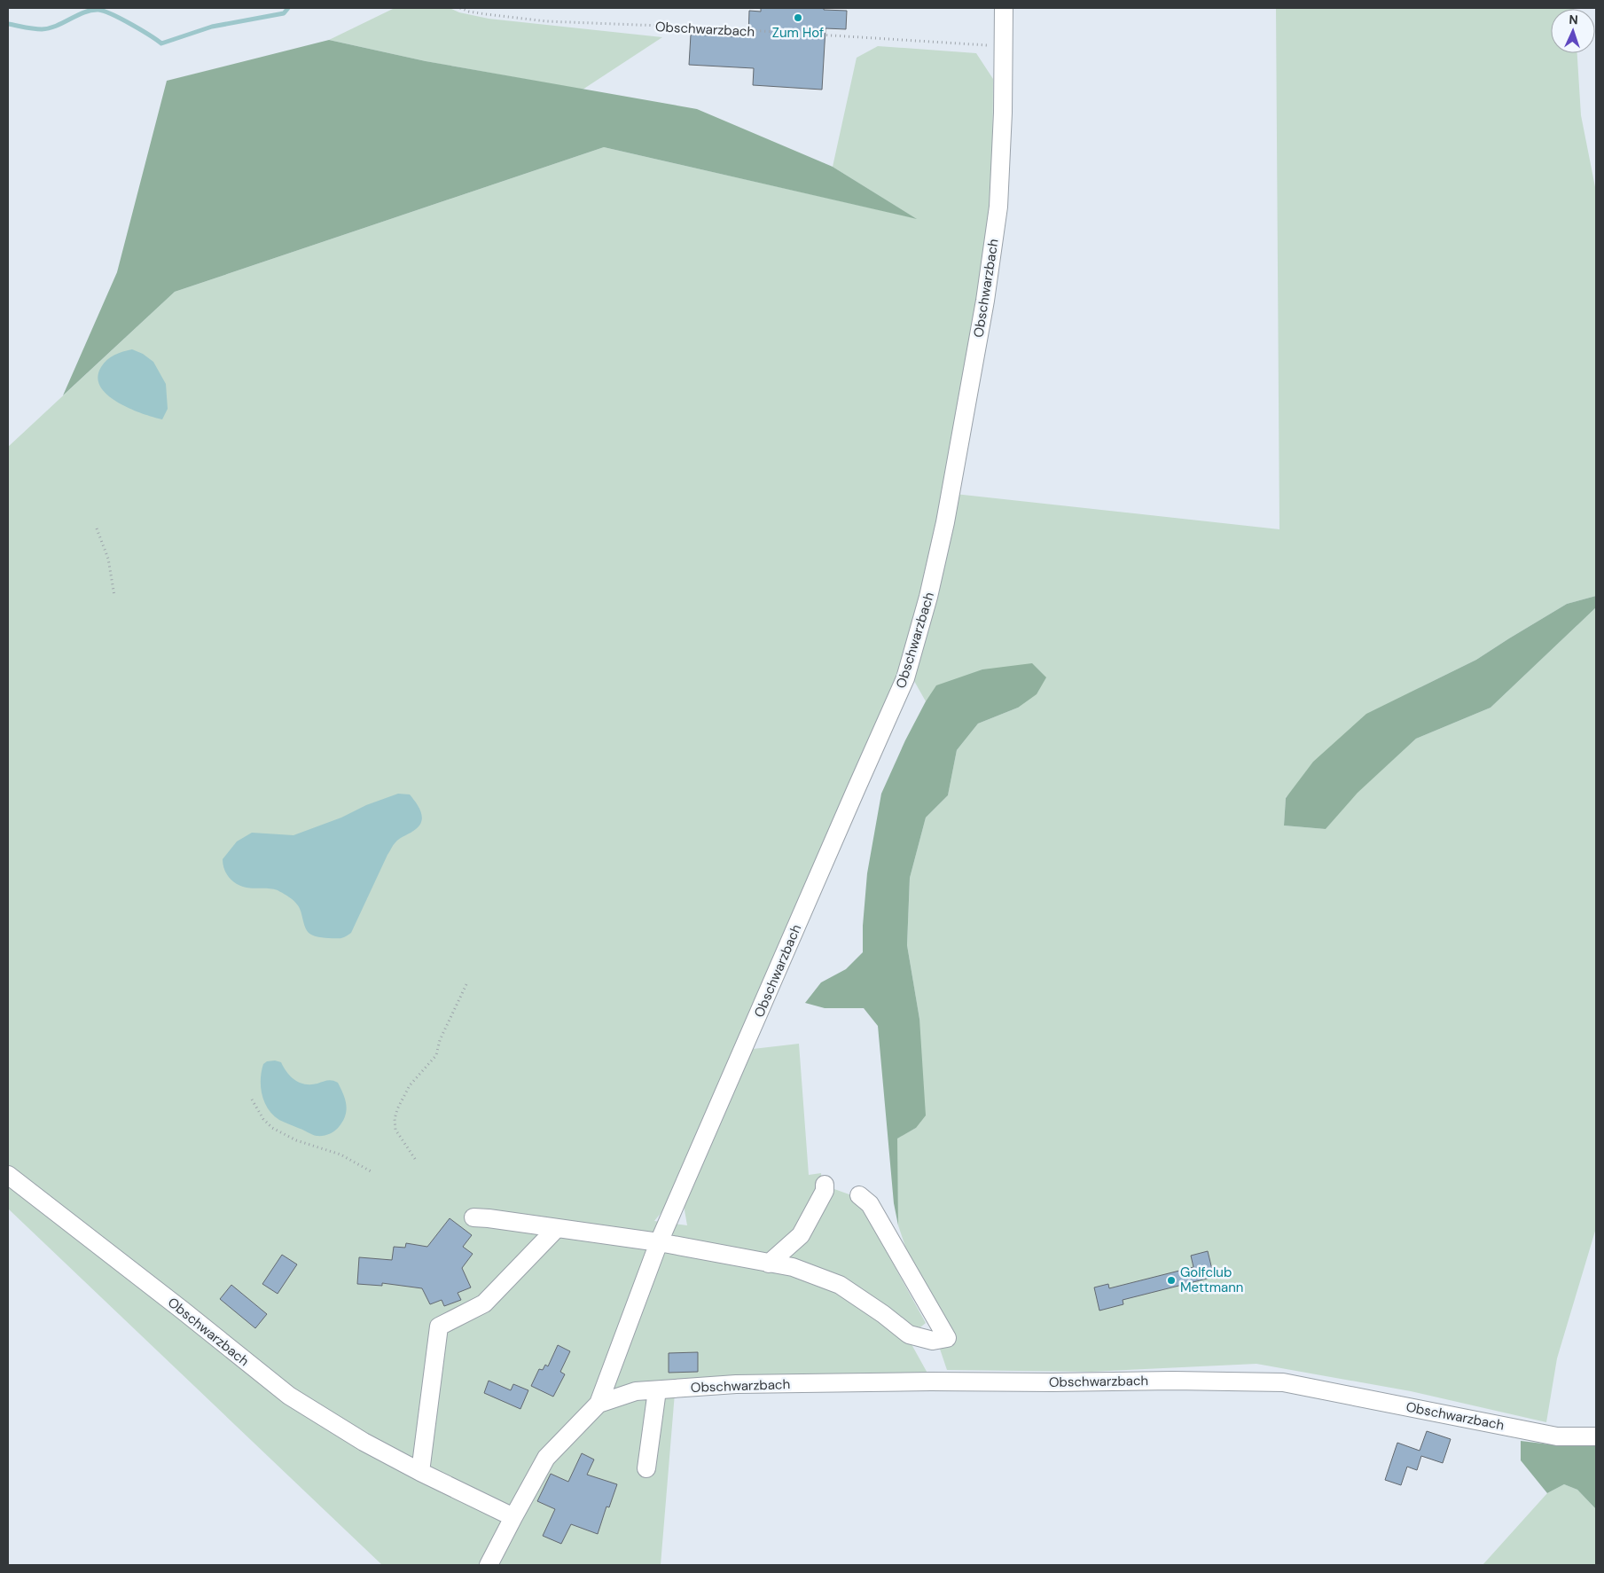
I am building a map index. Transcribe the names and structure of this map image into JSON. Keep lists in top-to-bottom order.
{
  "streets": {
    "street": ["Obschwarzbach"]
  },
  "places": ["Zum Hof", "Golfclub Mettmann"],
  "north": "top"
}
